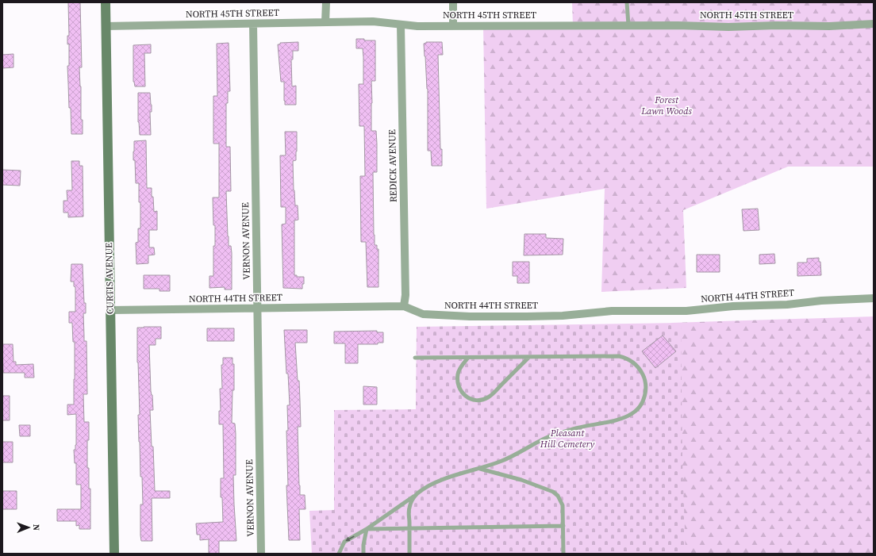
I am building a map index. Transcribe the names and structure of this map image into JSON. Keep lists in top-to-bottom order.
{
  "streets": {
    "street": [
      "NORTH 45TH STREET",
      "REDICK AVENUE",
      "VERNON AVENUE",
      "CURTIS AVENUE",
      "NORTH 44TH STREET"
    ]
  },
  "crossings": [
    ["NORTH 45TH STREET", "REDICK AVENUE"],
    ["NORTH 45TH STREET", "VERNON AVENUE"],
    ["NORTH 45TH STREET", "CURTIS AVENUE"],
    ["REDICK AVENUE", "NORTH 44TH STREET"],
    ["VERNON AVENUE", "NORTH 44TH STREET"],
    ["CURTIS AVENUE", "NORTH 44TH STREET"]
  ],
  "parks": ["Forest Lawn Woods", "Pleasant Hill Cemetery"],
  "north": "right"
}
